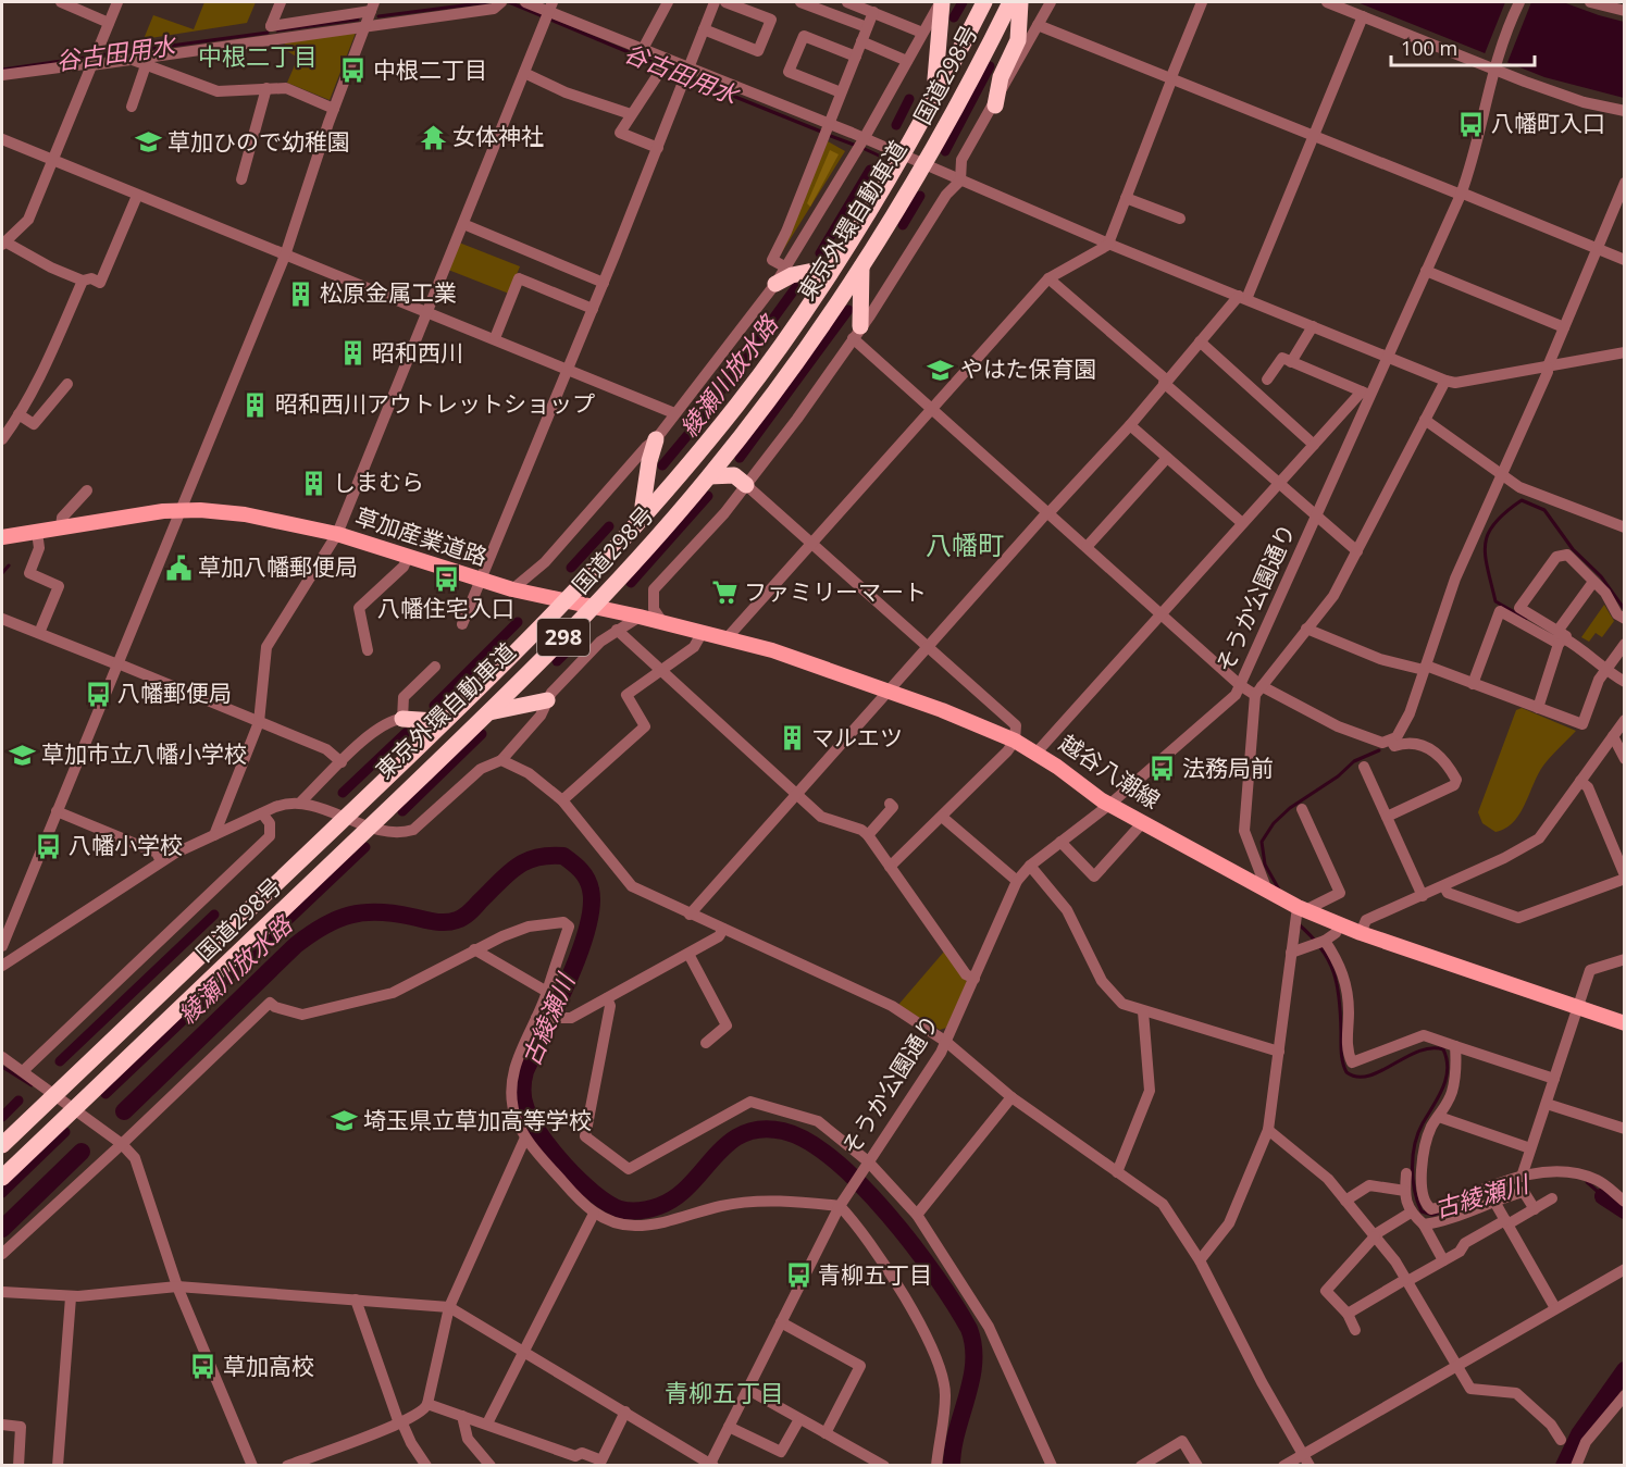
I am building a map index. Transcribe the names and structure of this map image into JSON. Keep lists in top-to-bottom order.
{
  "streets": {
    "highway": ["国道298号", "東京外環自動車道", "298"],
    "main road": ["草加産業道路", "越谷八潮線"],
    "street": ["そうか公園通り"]
  },
  "crossings": [
    ["国道298号", "草加産業道路"],
    ["国道298号", "越谷八潮線"],
    ["草加産業道路", "越谷八潮線"],
    ["そうか公園通り", "越谷八潮線"]
  ],
  "districts": ["中根二丁目", "八幡町", "青柳五丁目"],
  "water": ["谷古田用水", "綾瀬川放水路", "古綾瀬川"],
  "places": {
    "bus stop": [
      "中根二丁目",
      "八幡町入口",
      "八幡住宅入口",
      "八幡郵便局",
      "法務局前",
      "八幡小学校",
      "青柳五丁目",
      "草加高校"
    ],
    "temple": ["女体神社"],
    "school or university": [
      "草加ひので幼稚園",
      "やはた保育園",
      "草加市立八幡小学校",
      "埼玉県立草加高等学校"
    ],
    "building": [
      "松原金属工業",
      "昭和西川",
      "昭和西川アウトレットショップ",
      "しまむら",
      "マルエツ"
    ],
    "public building": ["草加八幡郵便局"],
    "supermarket": ["ファミリーマート"]
  },
  "scale_bar": "100 m"
}
